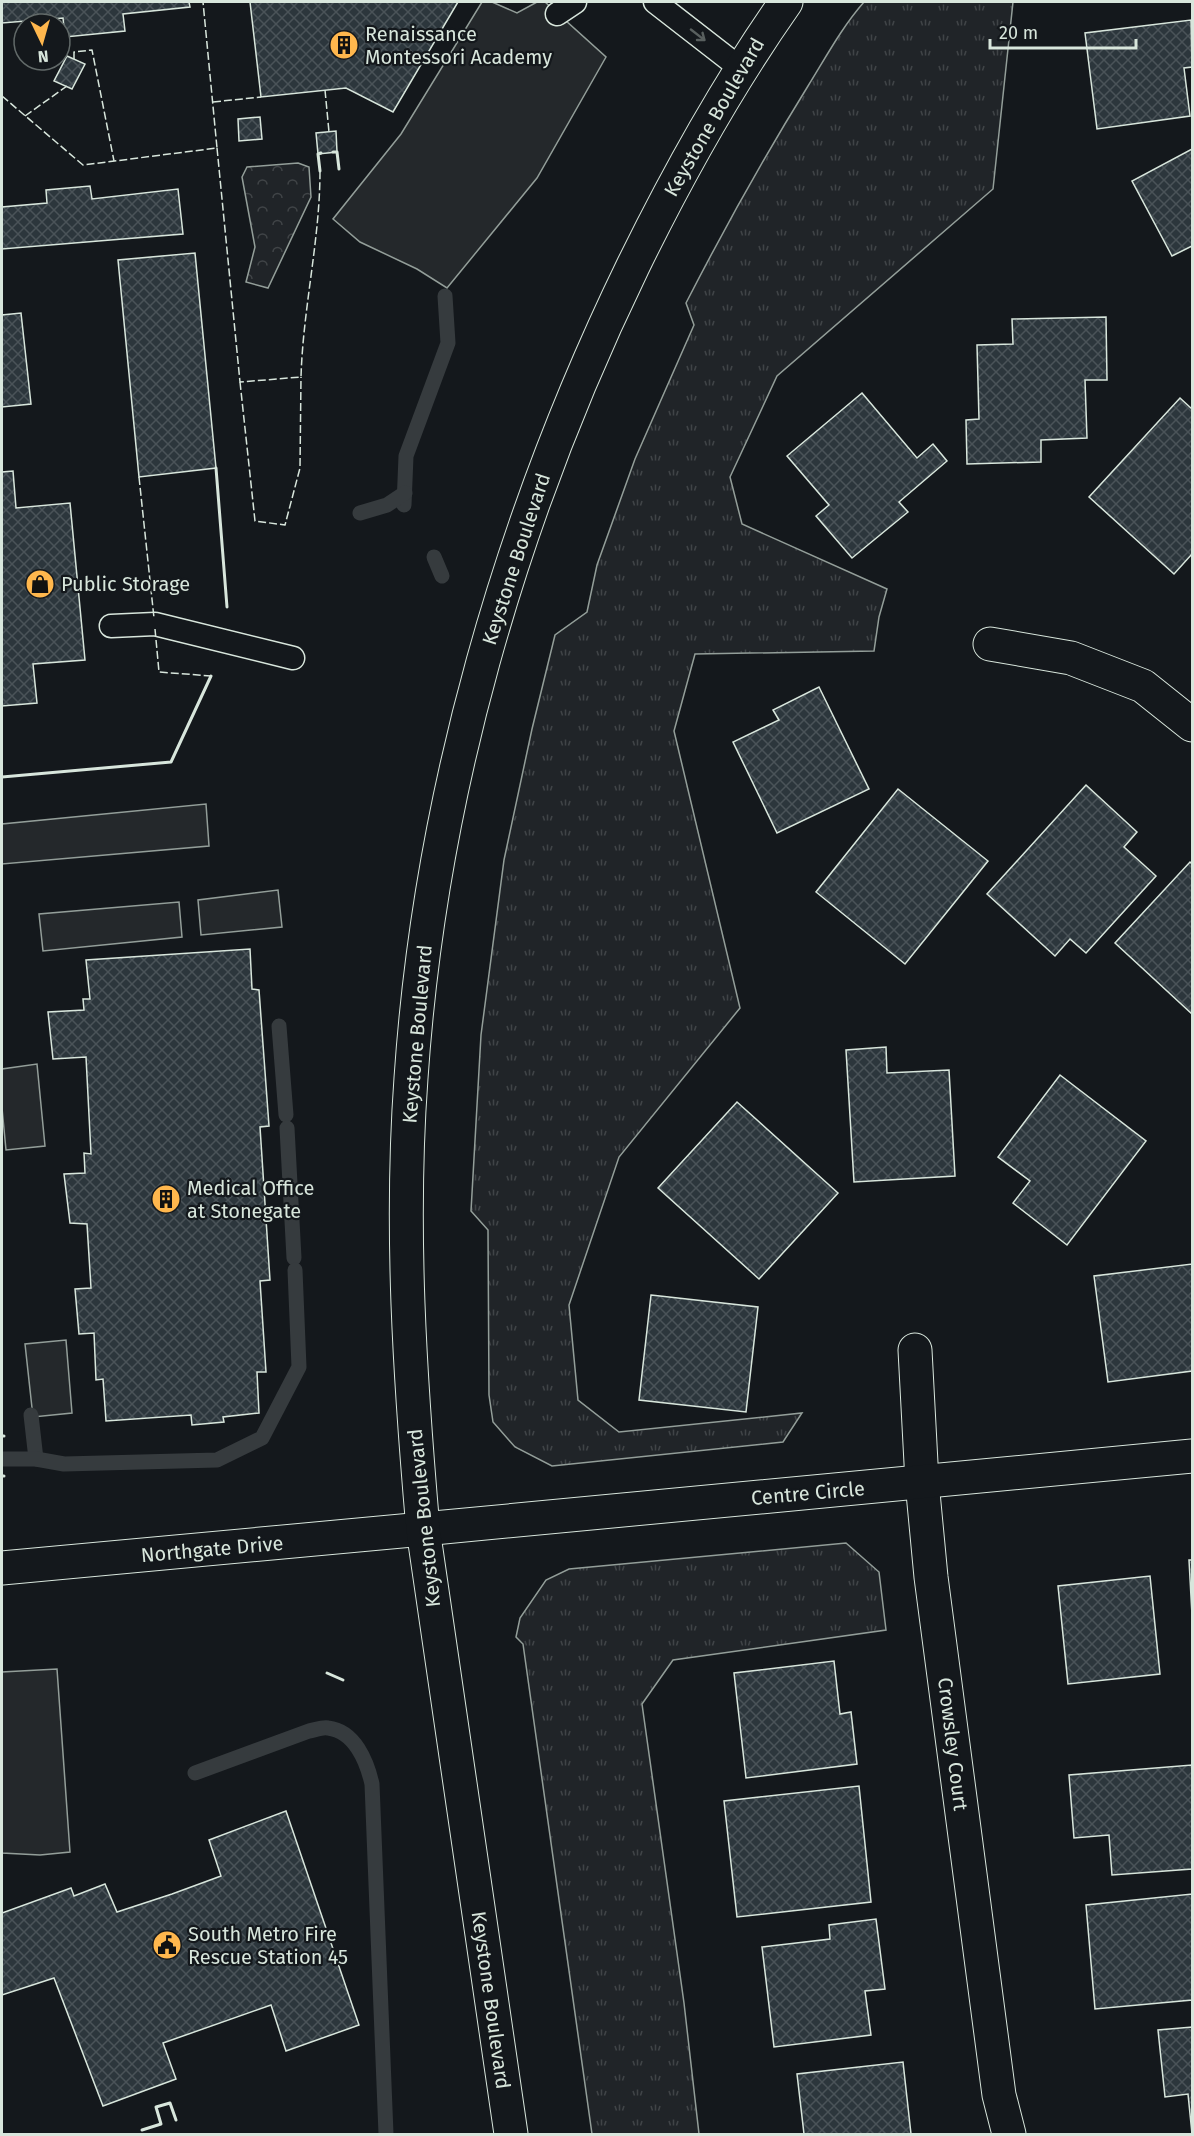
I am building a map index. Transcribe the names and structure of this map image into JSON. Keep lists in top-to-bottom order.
{
  "streets": {
    "street": [
      "Keystone Boulevard",
      "Centre Circle",
      "Northgate Drive",
      "Crowsley Court"
    ]
  },
  "crossings": [
    ["Keystone Boulevard", "Centre Circle"],
    ["Keystone Boulevard", "Northgate Drive"],
    ["Centre Circle", "Northgate Drive"],
    ["Centre Circle", "Crowsley Court"]
  ],
  "places": {
    "building": ["Renaissance Montessori Academy", "Medical Office at Stonegate"],
    "shop": ["Public Storage"],
    "public building": ["South Metro Fire Rescue Station 45"]
  },
  "scale_bar": "20 m",
  "north": "bottom"
}
